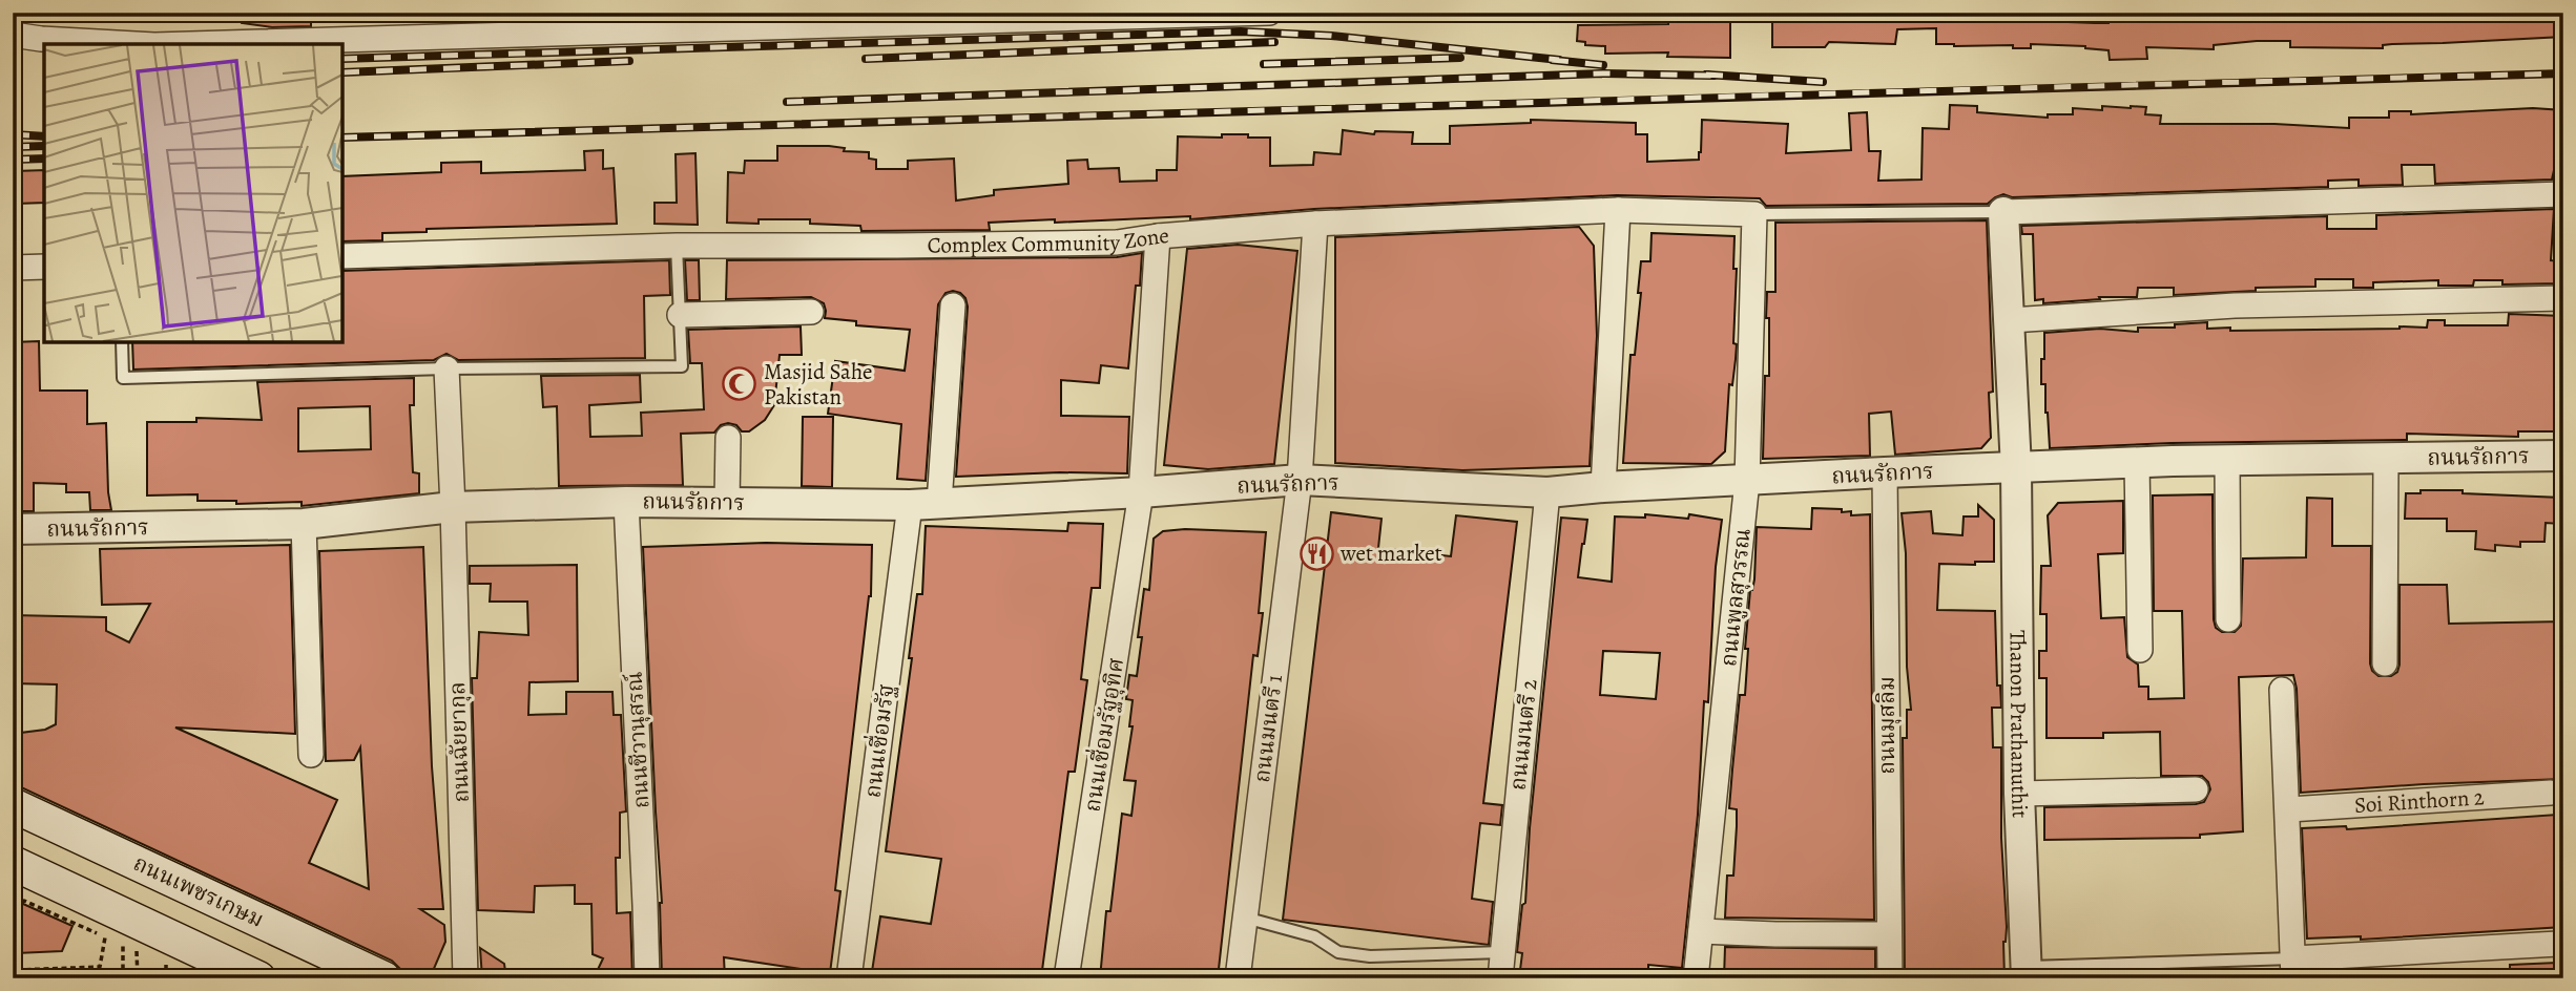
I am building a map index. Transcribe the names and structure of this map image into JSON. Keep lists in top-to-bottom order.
{
  "streets": {
    "main road": ["ถนนเพชรเกษม"],
    "street": [
      "Complex Community Zone",
      "ถนนรัถการ",
      "ถนนพูลสุวรรณ",
      "Thanon Prathanuthit",
      "ถนนมุสลิม",
      "ถนนมนตรี 1",
      "ถนนเชื่อมรัฐอุทิศ",
      "ถนนมนตรี 2",
      "ถนนชีวานุสรณ์",
      "ถนนเชื่อมรัฐ",
      "ถนนฉัยยากุล",
      "Soi Rinthorn 2"
    ]
  },
  "crossings": [
    ["Complex Community Zone", "ถนนพูลสุวรรณ"],
    ["Complex Community Zone", "ถนนมนตรี 1"],
    ["Complex Community Zone", "ถนนเชื่อมรัฐอุทิศ"],
    ["ถนนรัถการ", "ถนนพูลสุวรรณ"],
    ["ถนนรัถการ", "Thanon Prathanuthit"],
    ["ถนนรัถการ", "ถนนมุสลิม"],
    ["ถนนรัถการ", "ถนนมนตรี 1"],
    ["ถนนรัถการ", "ถนนเชื่อมรัฐอุทิศ"],
    ["ถนนรัถการ", "ถนนมนตรี 2"],
    ["ถนนรัถการ", "ถนนชีวานุสรณ์"],
    ["ถนนรัถการ", "ถนนเชื่อมรัฐ"],
    ["ถนนรัถการ", "ถนนฉัยยากุล"]
  ],
  "places": {
    "mosque": ["Masjid Sahe Pakistan"],
    "restaurant": ["wet market"]
  }
}
